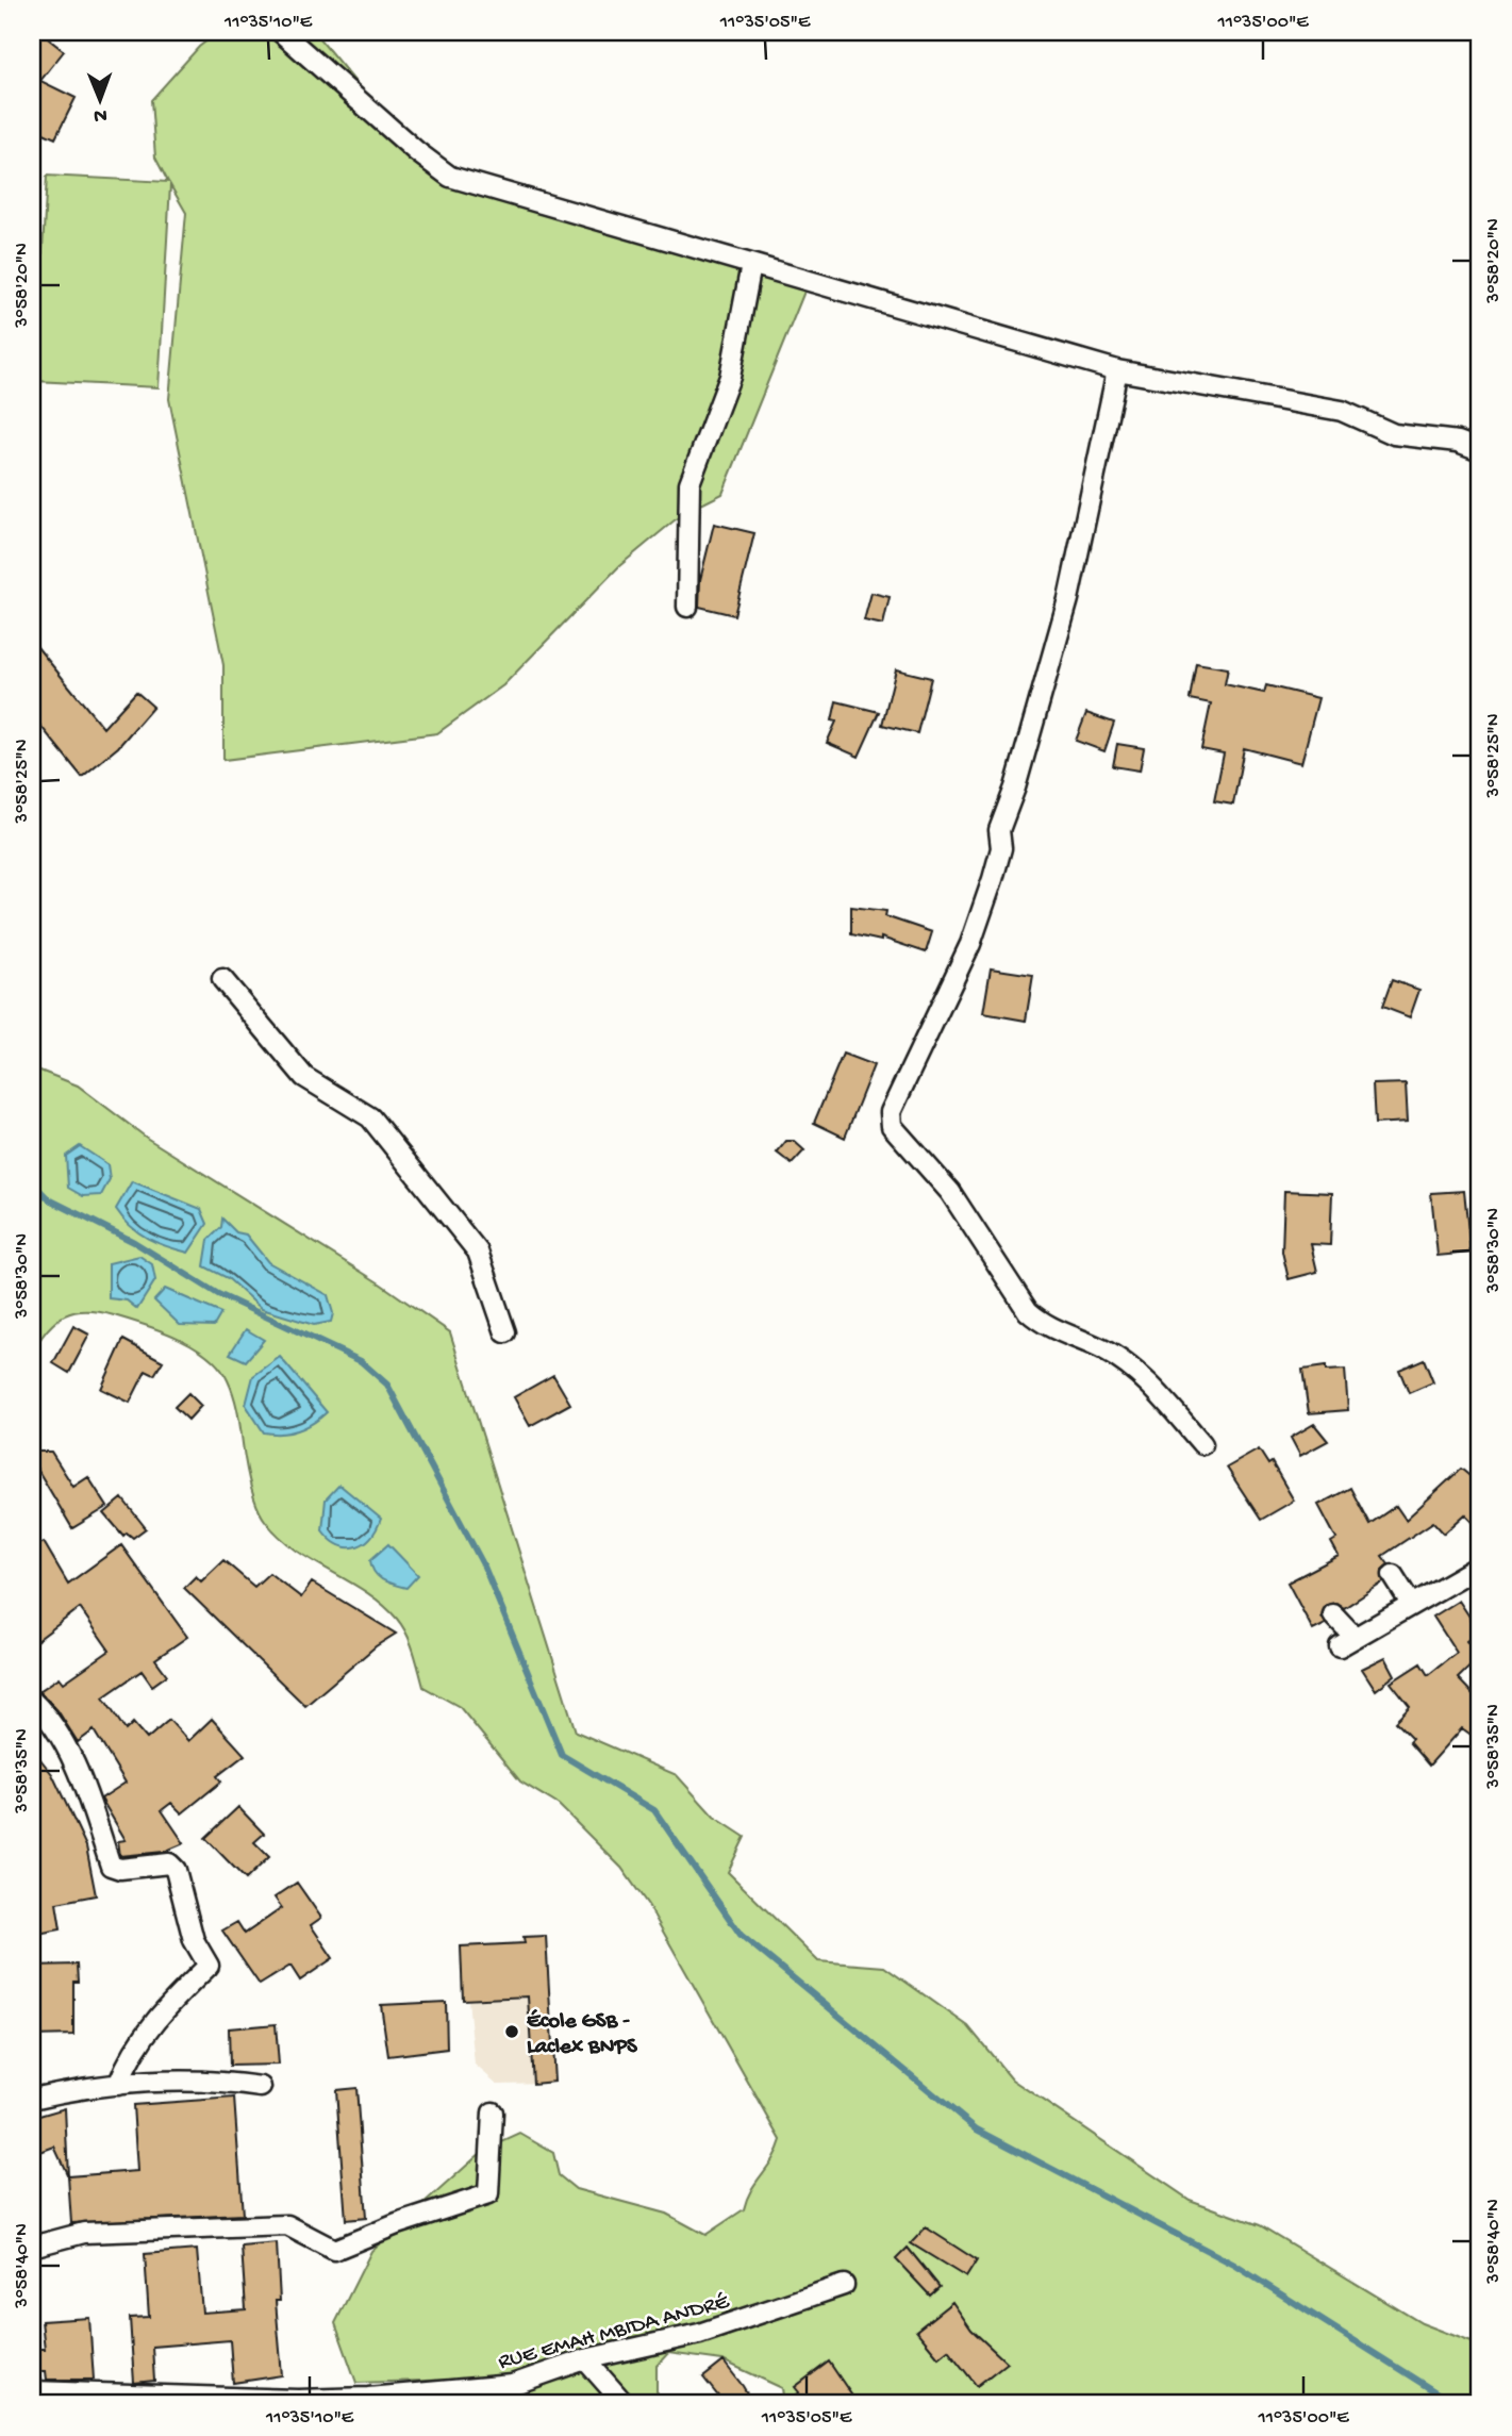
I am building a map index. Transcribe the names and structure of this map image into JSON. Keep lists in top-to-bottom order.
{
  "streets": {
    "street": ["RUE EMAH MBIDA ANDRÉ"]
  },
  "places": ["École GSB - Laclex BNPS"],
  "north": "bottom",
  "coordinates": [
    "11°35'10\"E",
    "11°35'05\"E",
    "11°35'00\"E",
    "3°58'20\"N",
    "3°58'25\"N",
    "3°58'30\"N",
    "3°58'35\"N",
    "3°58'40\"N"
  ]
}
